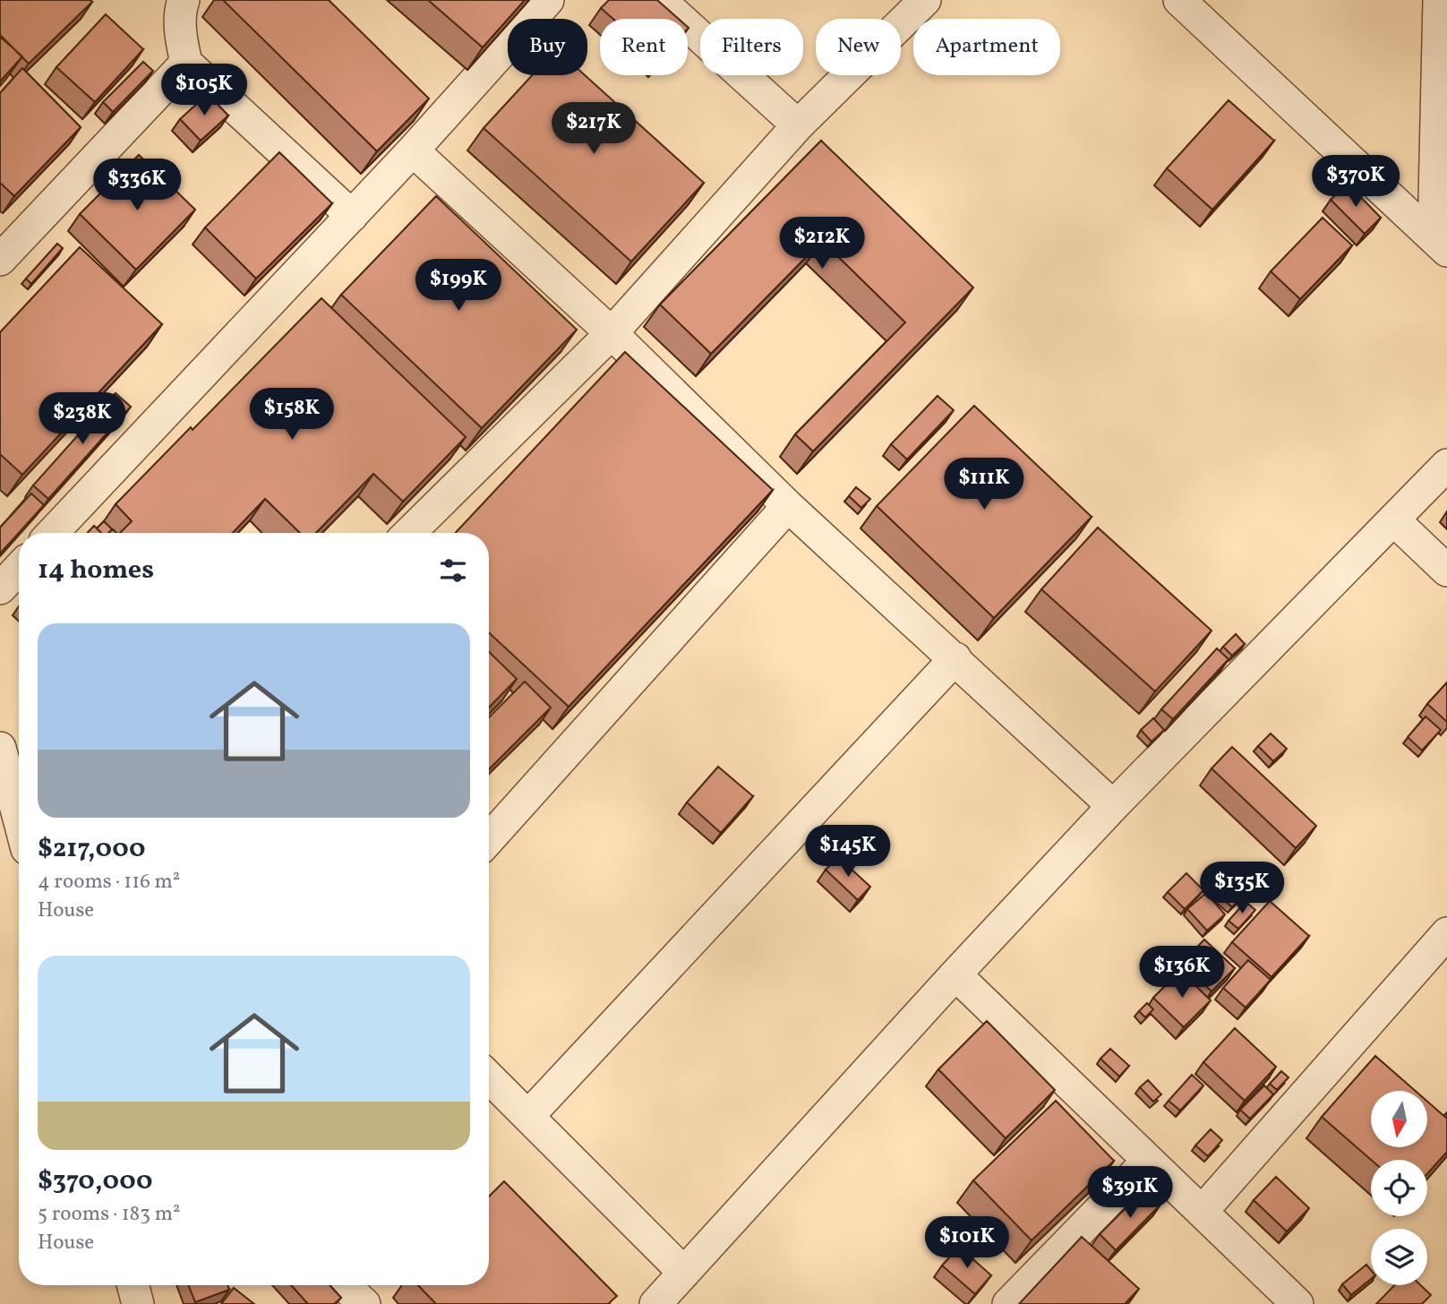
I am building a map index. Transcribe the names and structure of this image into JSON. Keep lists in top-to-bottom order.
{
  "north": "bottom",
  "page": {
    "chip": [
      "Buy",
      "Rent",
      "Filters",
      "New",
      "Apartment"
    ],
    "price": [
      "$105K",
      "$217K",
      "$370K",
      "$336K",
      "$212K",
      "$199K",
      "$158K",
      "$238K",
      "$111K",
      "$145K",
      "$135K",
      "$136K",
      "$391K",
      "$101K"
    ],
    "heading": "14 homes",
    "list": [
      {
        "name": "$217,000",
        "note": "4 rooms · 116 m² · House"
      },
      {
        "name": "$370,000",
        "note": "5 rooms · 183 m² · House"
      }
    ]
  }
}
